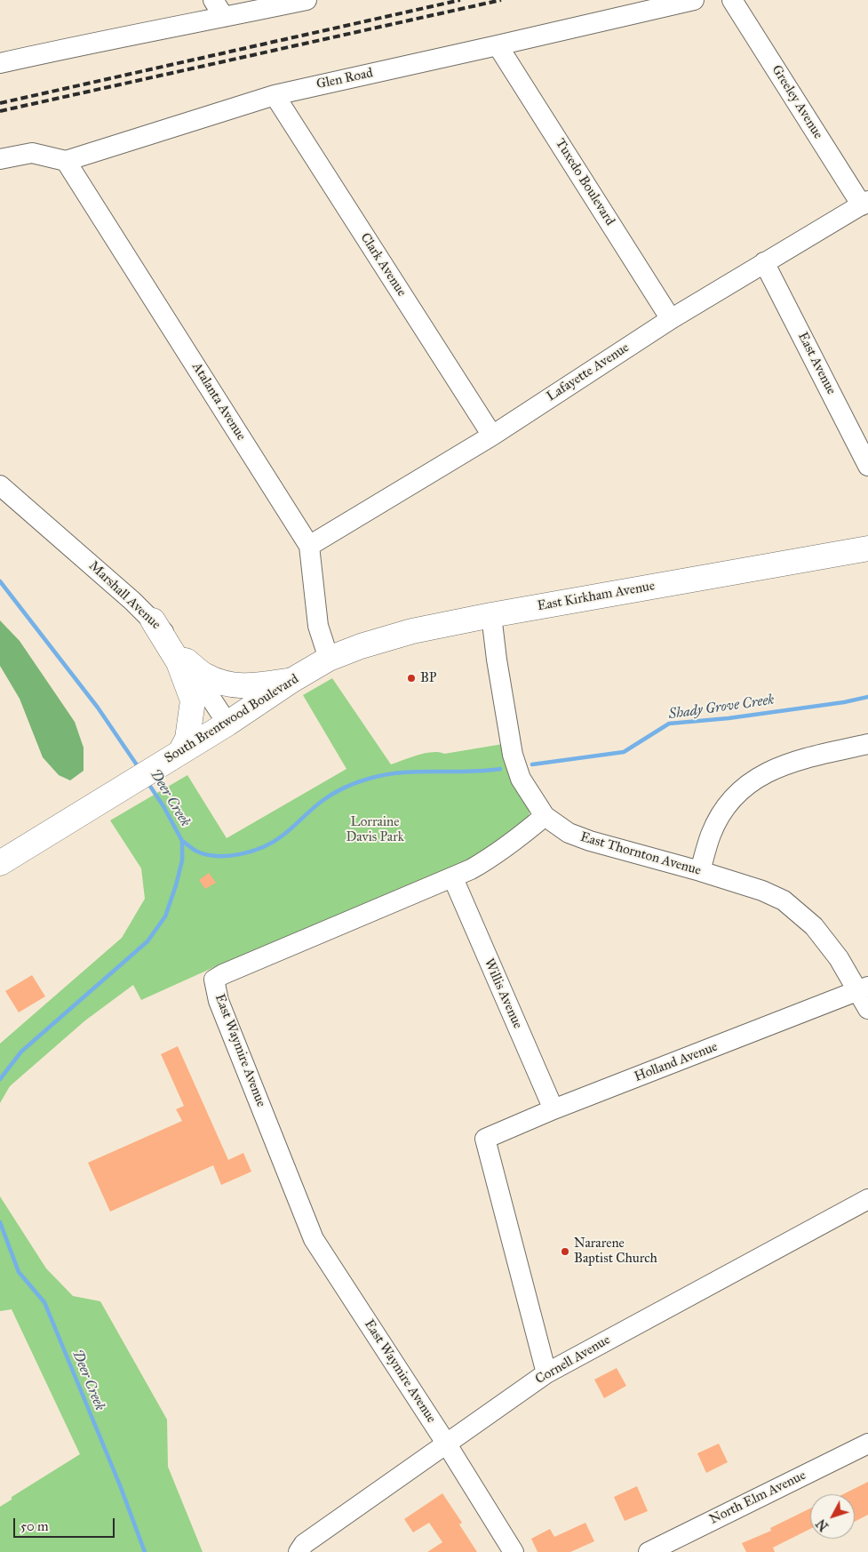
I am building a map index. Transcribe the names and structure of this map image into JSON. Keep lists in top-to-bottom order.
{
  "streets": {
    "main road": ["East Kirkham Avenue", "South Brentwood Boulevard"],
    "street": [
      "Glen Road",
      "Greeley Avenue",
      "Tuxedo Boulevard",
      "Clark Avenue",
      "East Avenue",
      "Lafayette Avenue",
      "Atalanta Avenue",
      "Marshall Avenue",
      "East Thornton Avenue",
      "Willis Avenue",
      "East Waymire Avenue",
      "Holland Avenue",
      "Cornell Avenue",
      "North Elm Avenue"
    ]
  },
  "crossings": [
    ["Glen Road", "Tuxedo Boulevard"],
    ["Glen Road", "Clark Avenue"],
    ["Glen Road", "Atalanta Avenue"],
    ["Greeley Avenue", "Lafayette Avenue"],
    ["Tuxedo Boulevard", "Lafayette Avenue"],
    ["Clark Avenue", "Lafayette Avenue"],
    ["East Avenue", "Lafayette Avenue"],
    ["Lafayette Avenue", "Atalanta Avenue"],
    ["Atalanta Avenue", "East Kirkham Avenue"],
    ["Atalanta Avenue", "South Brentwood Boulevard"],
    ["Marshall Avenue", "South Brentwood Boulevard"],
    ["East Kirkham Avenue", "South Brentwood Boulevard"],
    ["East Kirkham Avenue", "East Thornton Avenue"],
    ["East Thornton Avenue", "East Waymire Avenue"],
    ["East Thornton Avenue", "Holland Avenue"],
    ["Willis Avenue", "East Waymire Avenue"],
    ["Willis Avenue", "Holland Avenue"],
    ["East Waymire Avenue", "Cornell Avenue"],
    ["Holland Avenue", "Cornell Avenue"]
  ],
  "water": ["Shady Grove Creek", "Deer Creek"],
  "parks": ["Lorraine Davis Park"],
  "places": ["BP", "Nararene Baptist Church"],
  "scale_bar": "50 m",
  "north": "bottom left"
}
